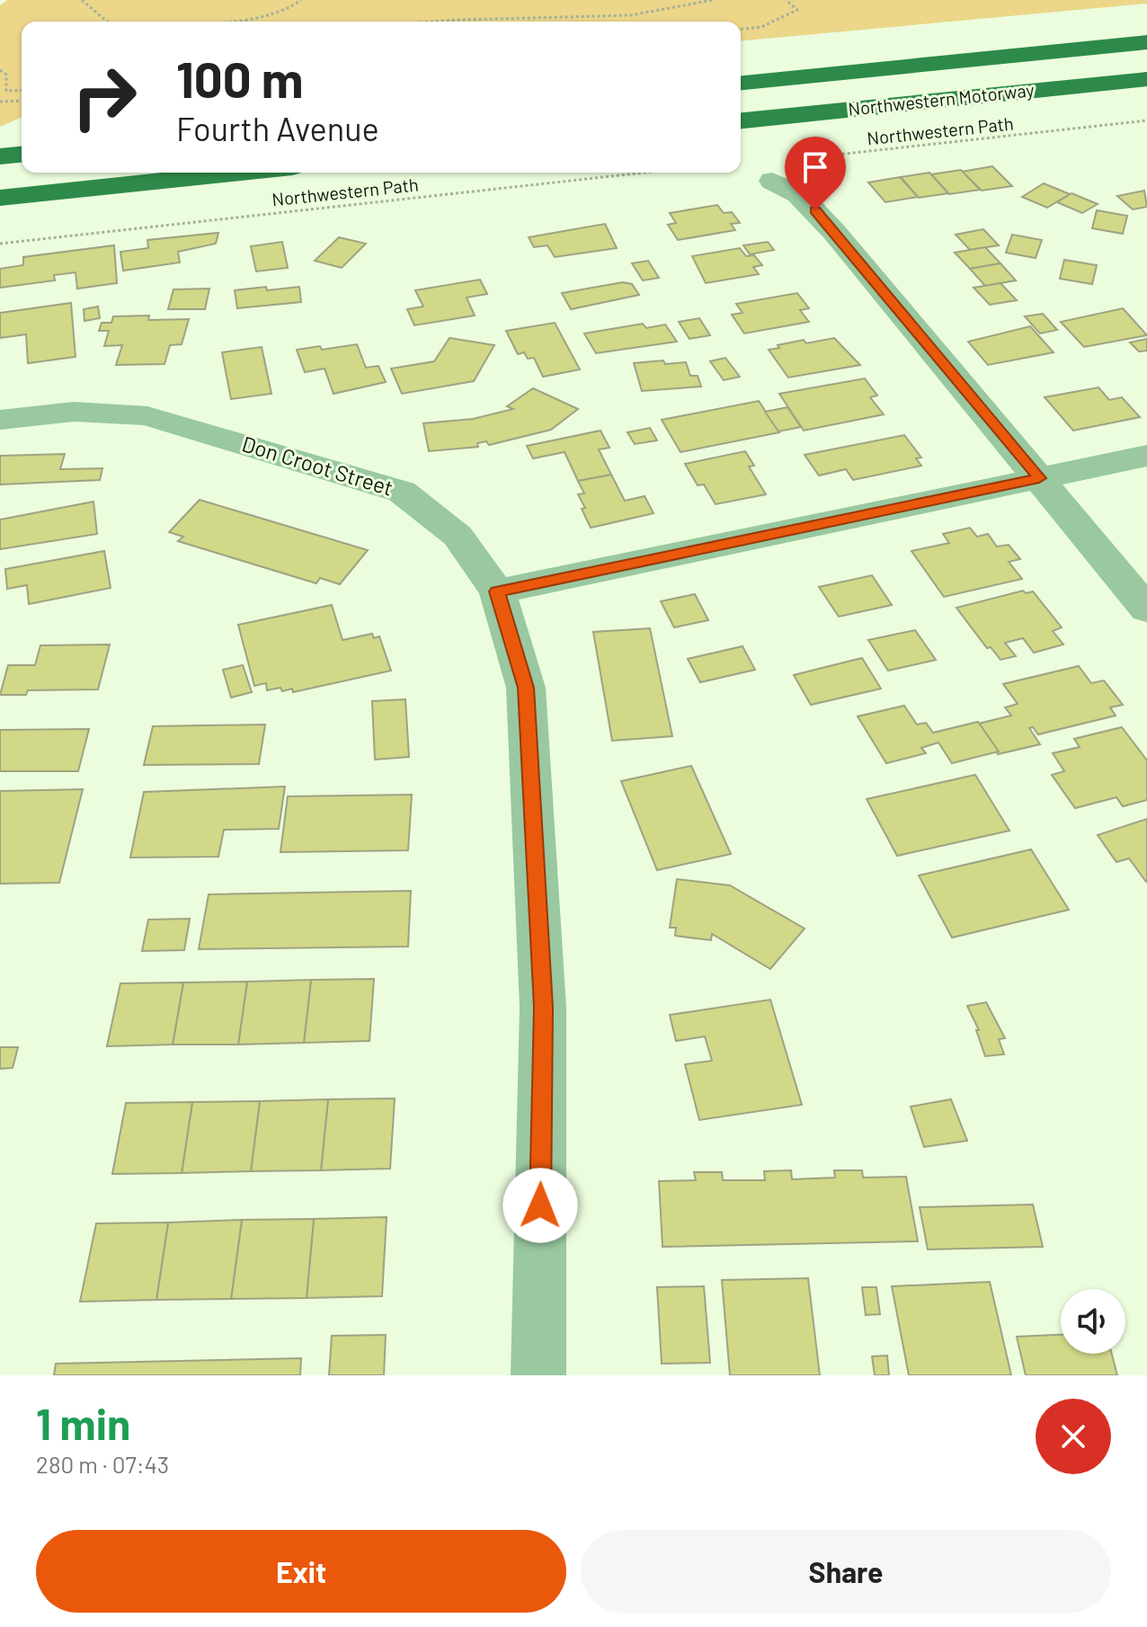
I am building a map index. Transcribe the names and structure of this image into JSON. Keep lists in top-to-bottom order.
{
  "streets": {
    "highway": ["Northwestern Motorway"],
    "street": ["Don Croot Street"],
    "path": ["Northwestern Path"]
  },
  "page": {
    "turn": ["100 m", "Fourth Avenue"],
    "heading": ["1 min", "280 m · 07:43"],
    "buttons": ["Exit", "Share"]
  }
}
